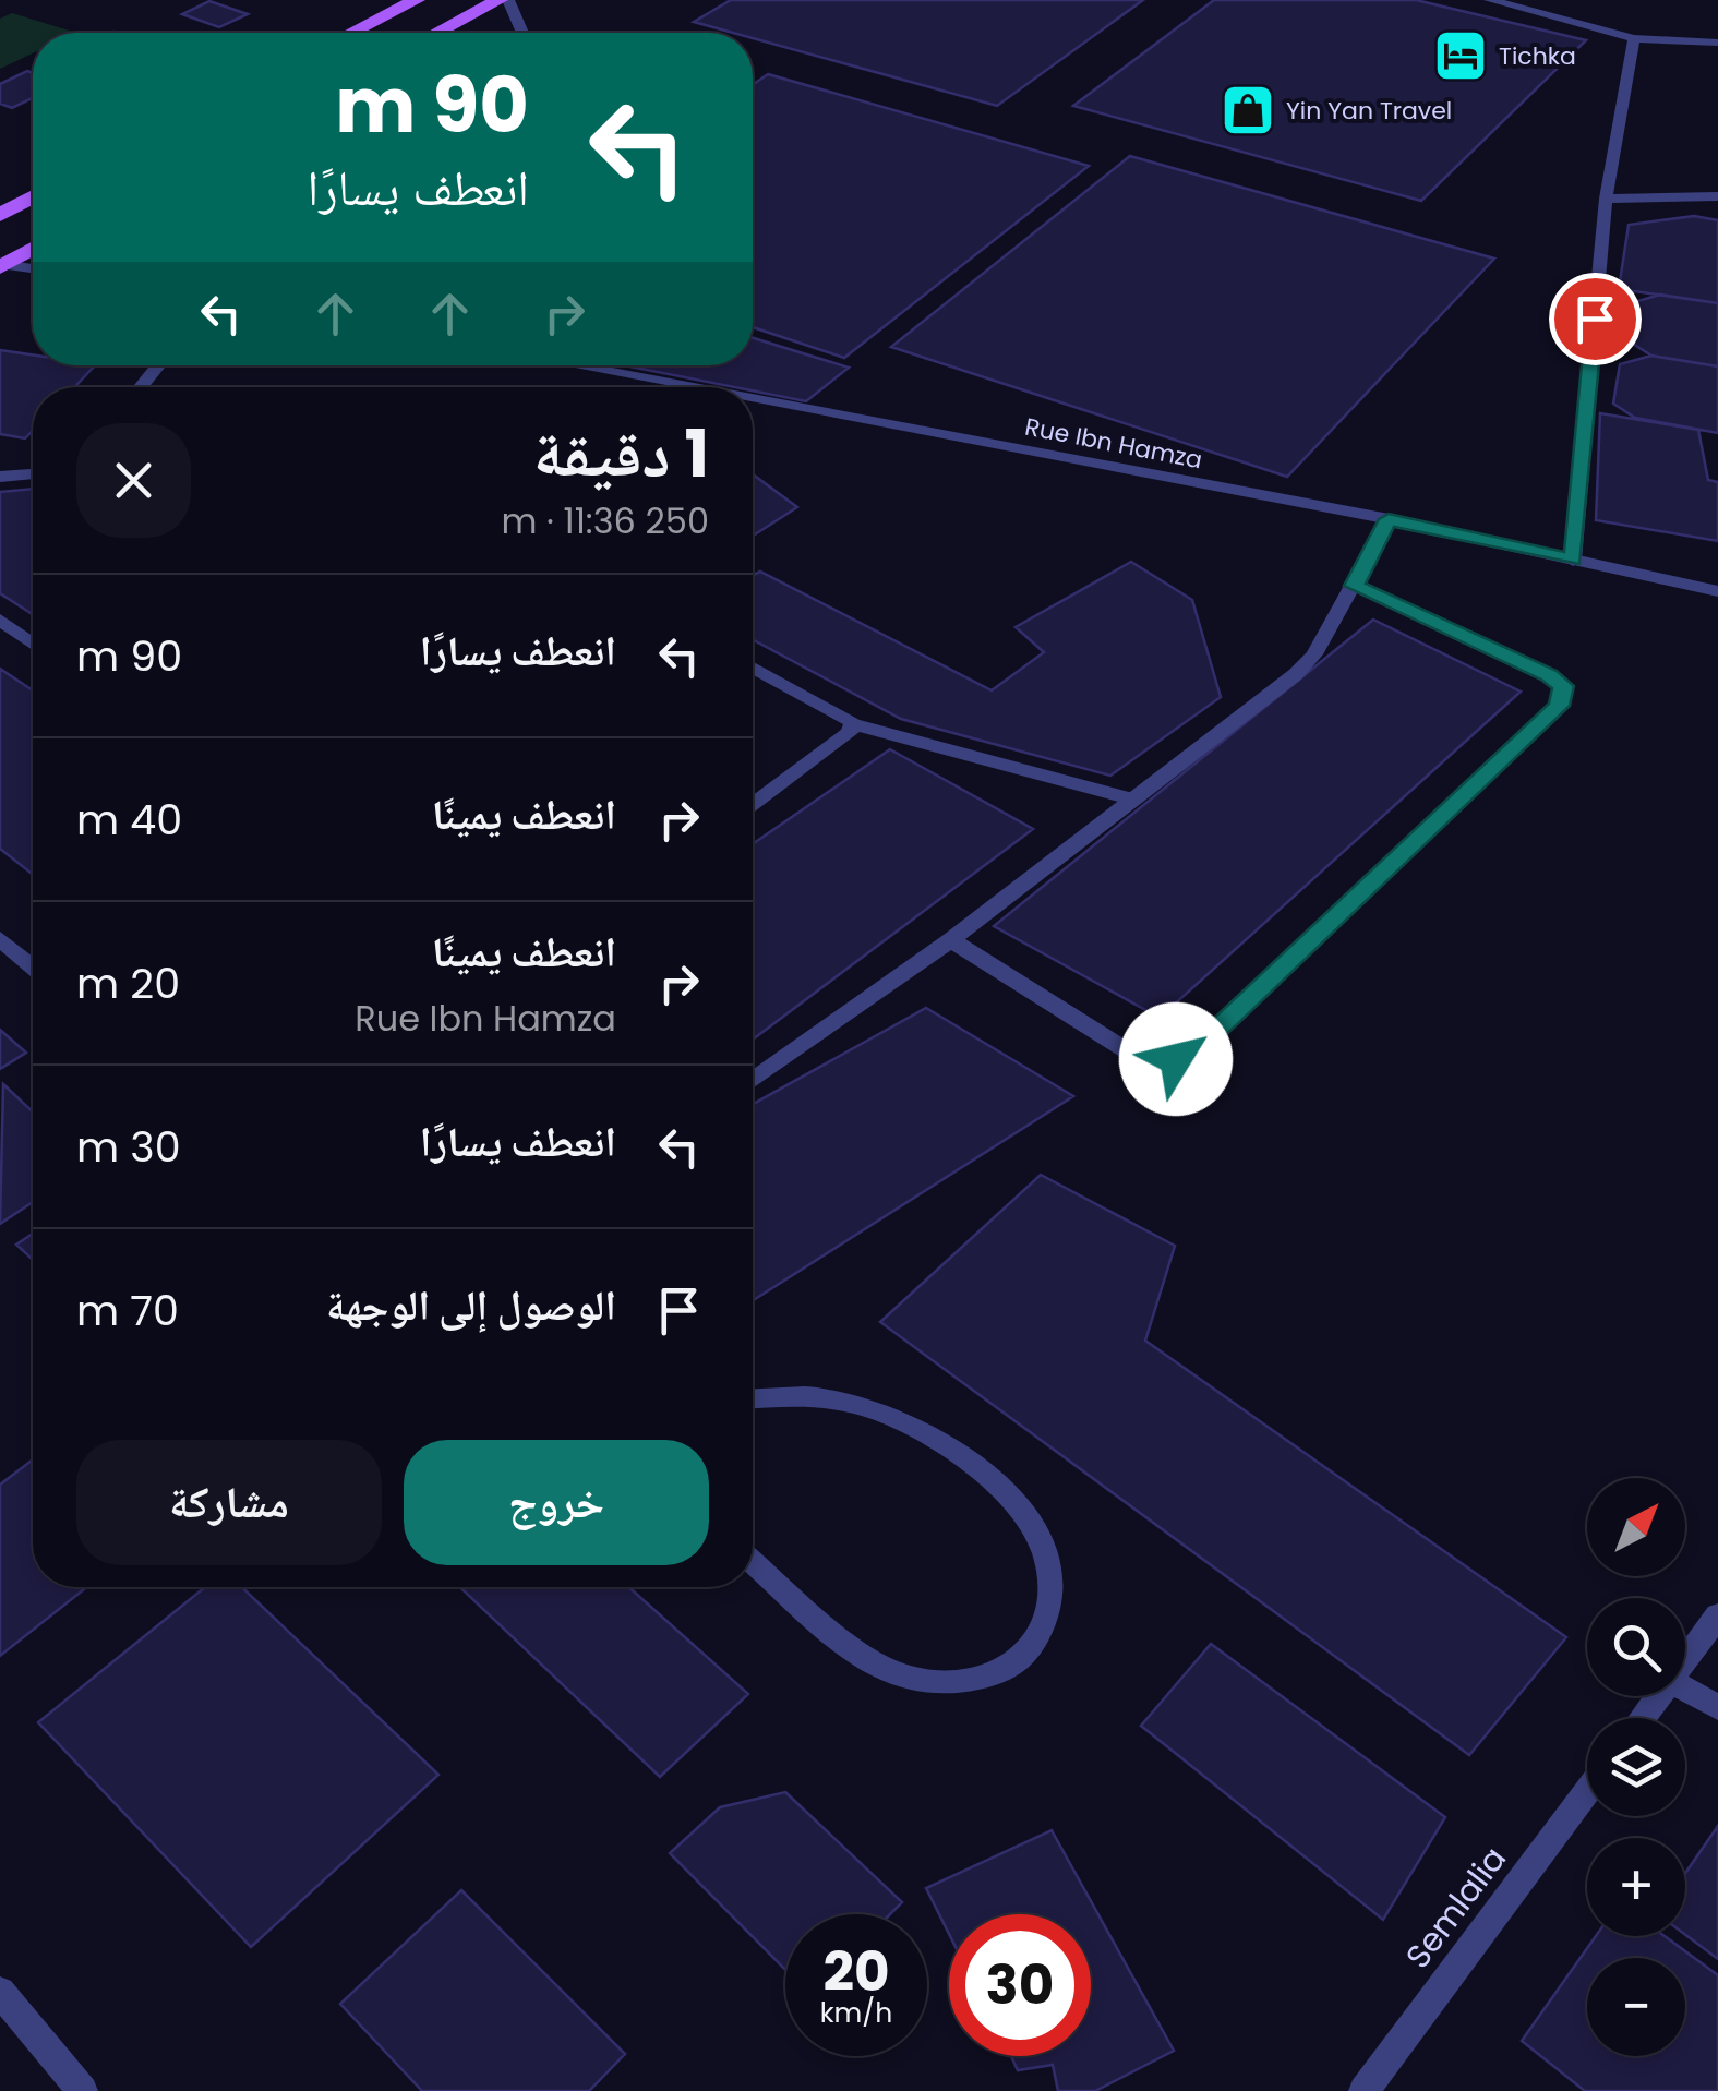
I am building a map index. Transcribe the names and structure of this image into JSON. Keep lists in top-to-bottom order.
{
  "streets": {
    "street": ["Rue Ibn Hamza", "Semlalia"]
  },
  "places": {
    "hotel": ["Tichka"],
    "shop": ["Yin Yan Travel"]
  },
  "north": "top right",
  "page": {
    "turn": ["90 m", "انعطف يسارًا"],
    "heading": ["1 دقيقة", "250 m · 11:36"],
    "list": [
      {
        "name": "انعطف يسارًا",
        "value": "90 m"
      },
      {
        "name": "انعطف يمينًا",
        "value": "40 m"
      },
      {
        "name": "انعطف يمينًا",
        "note": "Rue Ibn Hamza",
        "value": "20 m"
      },
      {
        "name": "انعطف يسارًا",
        "value": "30 m"
      },
      {
        "name": "الوصول إلى الوجهة",
        "value": "70 m"
      }
    ],
    "buttons": ["خروج", "مشاركة"],
    "map_buttons": ["+", "−"],
    "speed": "20 km/h",
    "limit": "30"
  }
}
